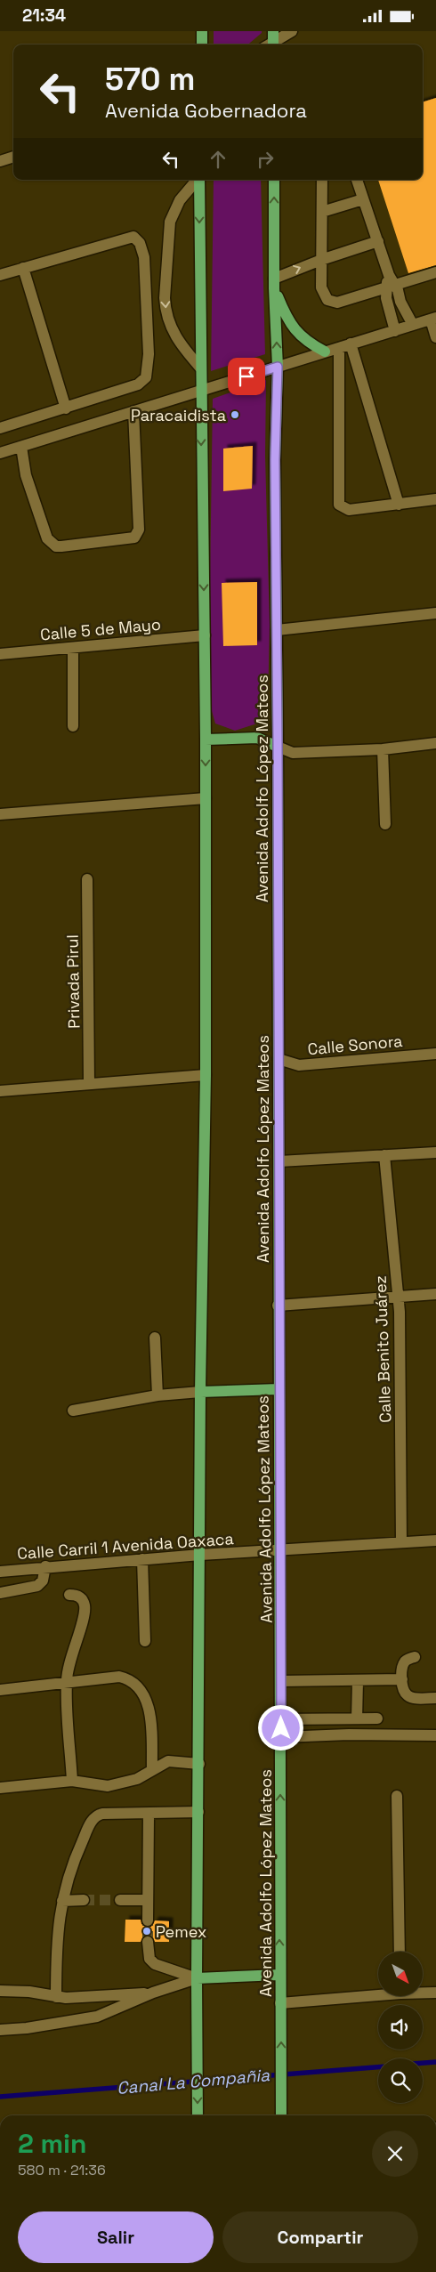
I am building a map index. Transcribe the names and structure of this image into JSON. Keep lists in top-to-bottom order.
{
  "streets": {
    "main road": ["Avenida Adolfo López Mateos"],
    "street": [
      "Calle 5 de Mayo",
      "Privada Pirul",
      "Calle Sonora",
      "Calle Benito Juárez",
      "Calle Carril 1 Avenida Oaxaca"
    ]
  },
  "crossings": [
    ["Avenida Adolfo López Mateos", "Calle Sonora"],
    ["Avenida Adolfo López Mateos", "Calle Carril 1 Avenida Oaxaca"],
    ["Calle Benito Juárez", "Calle Carril 1 Avenida Oaxaca"]
  ],
  "water": ["Canal La Compañia"],
  "places": ["Paracaidista", "Pemex"],
  "north": "bottom right",
  "page": {
    "status": "21:34",
    "turn": ["570 m", "Avenida Gobernadora"],
    "heading": ["2 min", "580 m · 21:36"],
    "buttons": ["Salir", "Compartir"]
  }
}
